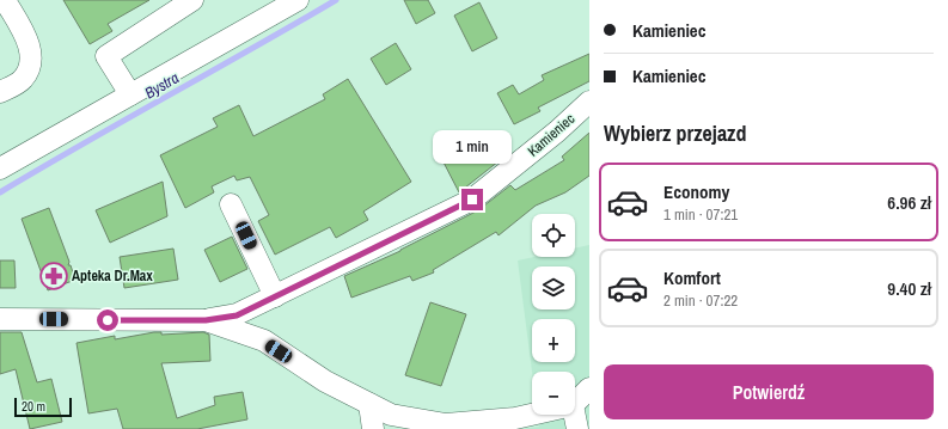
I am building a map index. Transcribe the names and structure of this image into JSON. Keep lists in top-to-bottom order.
{
  "streets": {
    "street": ["Kamieniec"]
  },
  "water": ["Bystra"],
  "places": {
    "pharmacy": ["Apteka Dr.Max"]
  },
  "scale_bar": "20 m",
  "page": {
    "banner": ["Kamieniec", "Kamieniec"],
    "heading": "Wybierz przejazd",
    "bubble": "1 min",
    "list": [
      {
        "name": "Economy",
        "note": "1 min · 07:21",
        "value": "6.96 zł"
      },
      {
        "name": "Komfort",
        "note": "2 min · 07:22",
        "value": "9.40 zł"
      }
    ],
    "map_buttons": ["+", "−"],
    "buttons": "Potwierdź",
    "scale": "20 m"
  }
}
